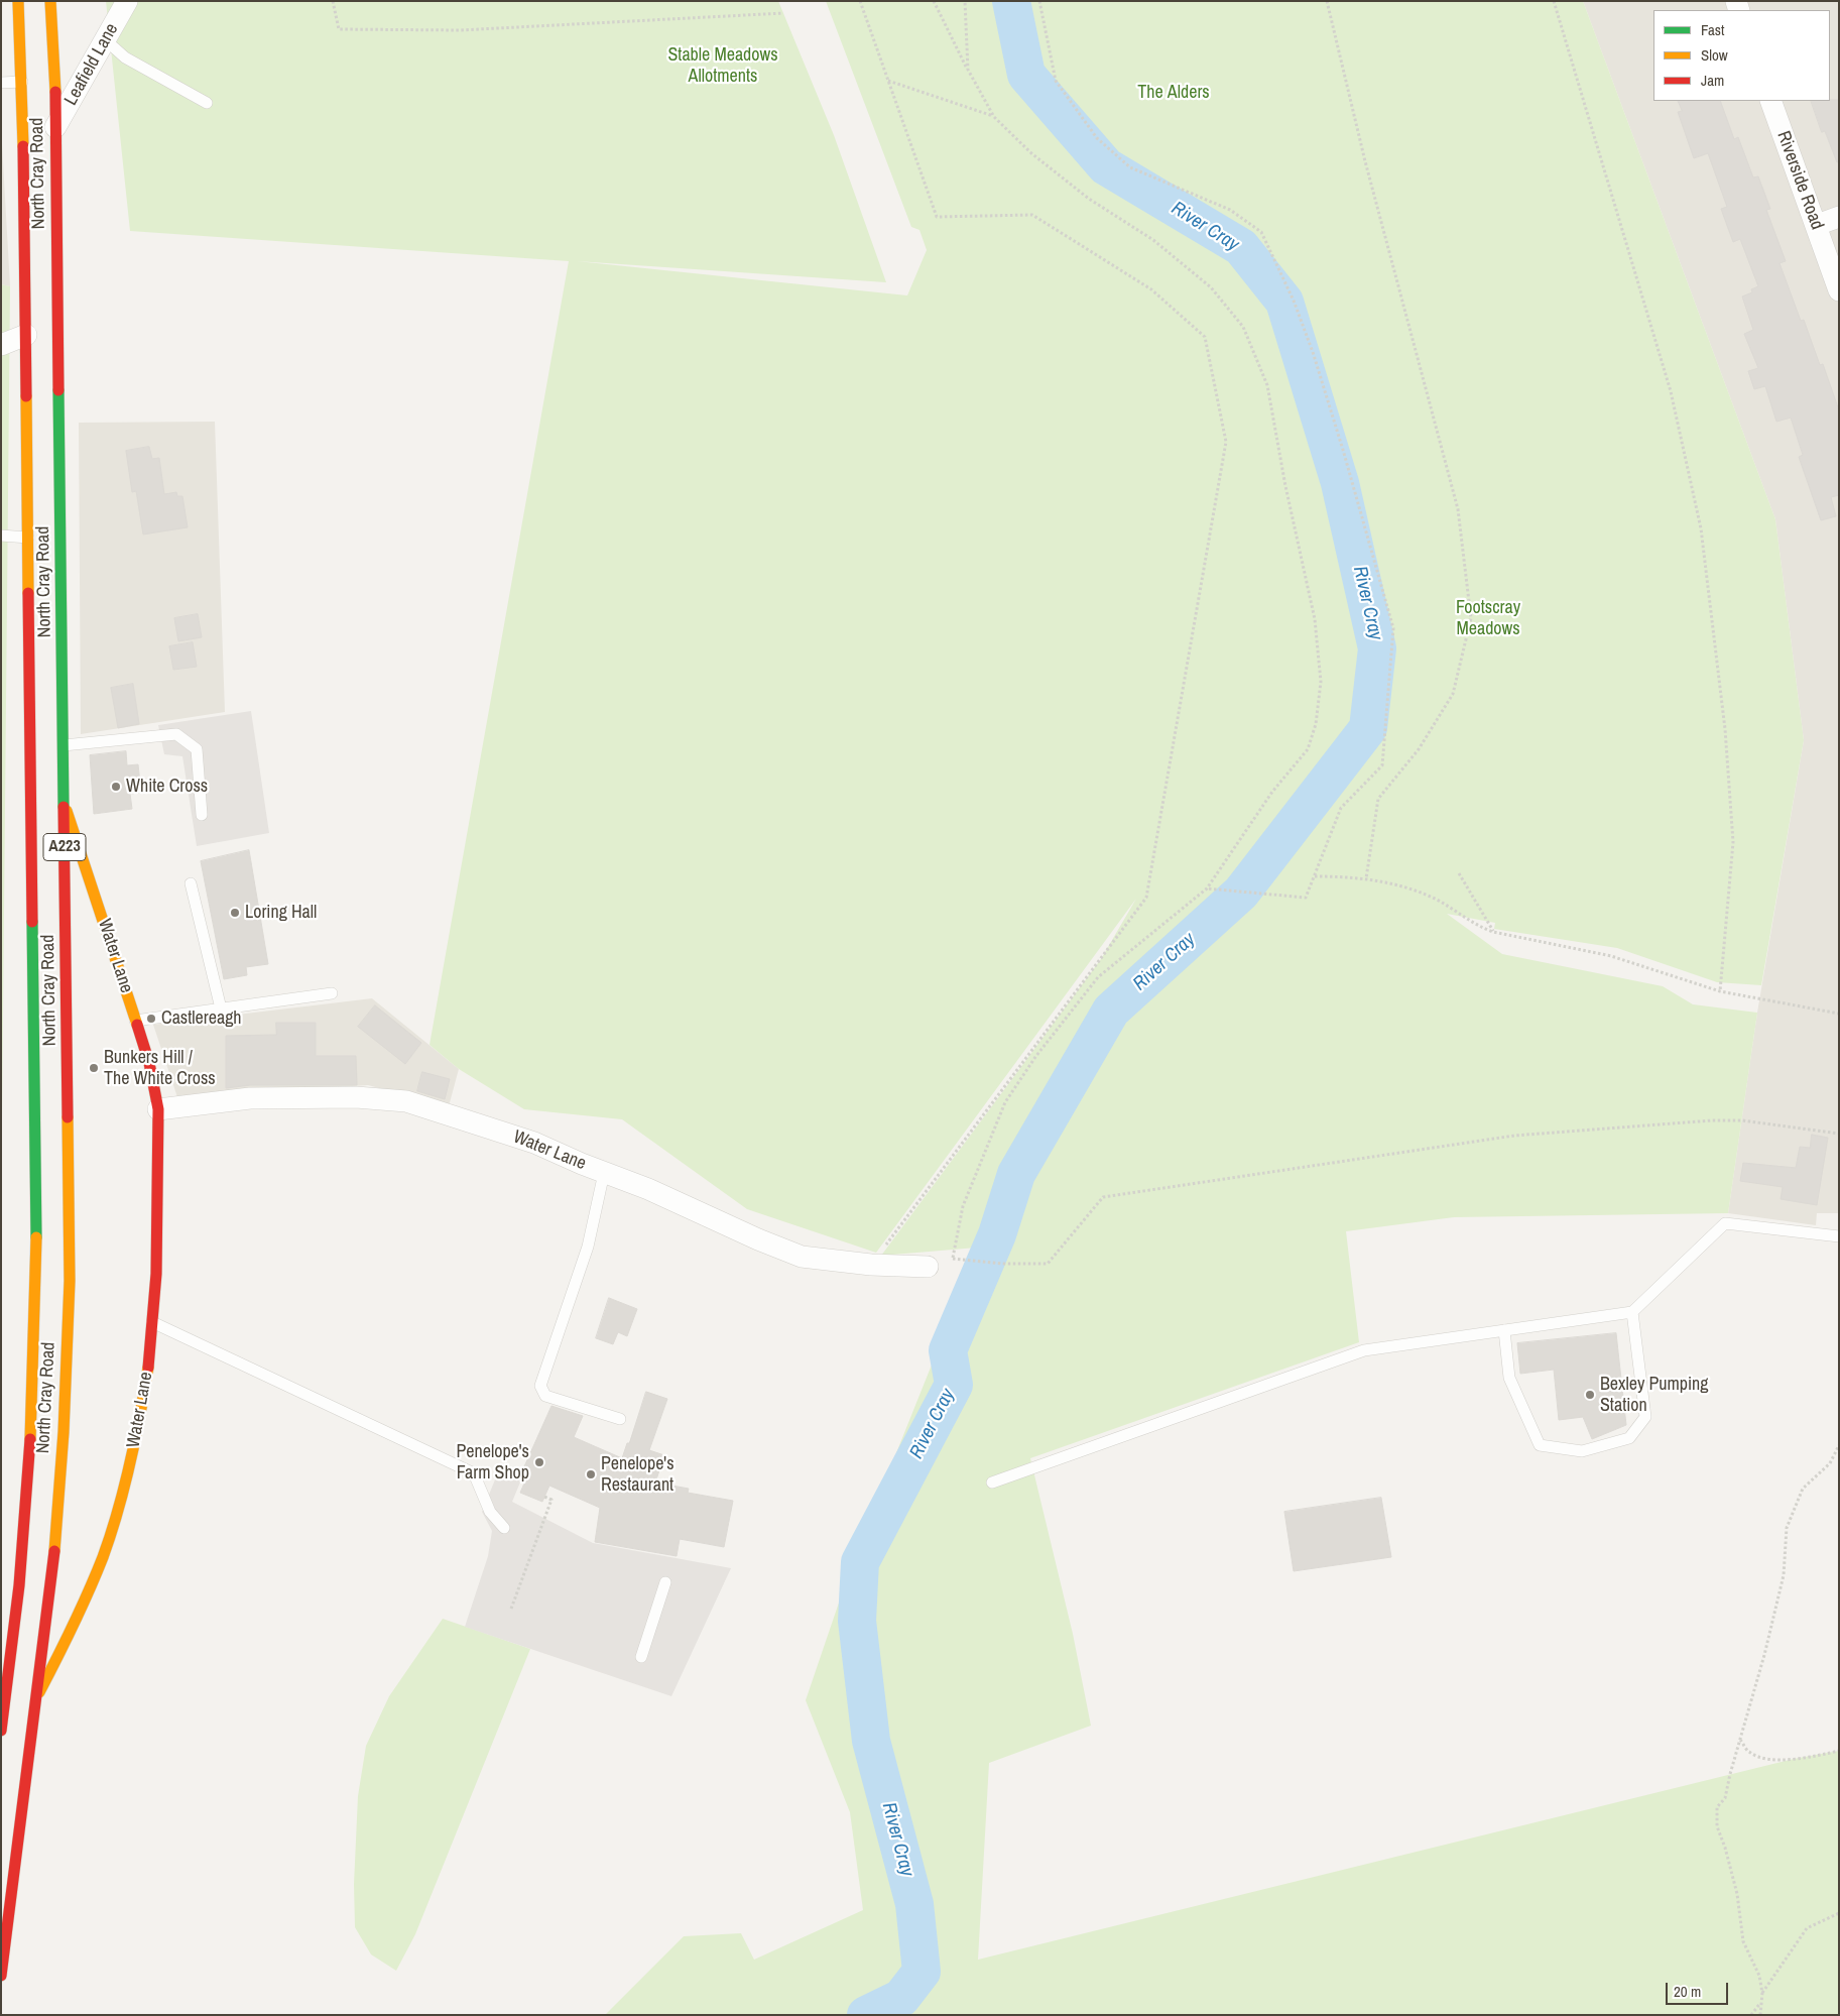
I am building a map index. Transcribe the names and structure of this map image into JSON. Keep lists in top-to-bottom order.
{
  "streets": {
    "main road": ["North Cray Road", "A223", "Water Lane"],
    "street": ["Leafield Lane", "Riverside Road"]
  },
  "crossings": [
    ["Leafield Lane", "North Cray Road"],
    ["North Cray Road", "Water Lane"]
  ],
  "water": ["River Cray"],
  "parks": ["Stable Meadows Allotments", "The Alders", "Footscray Meadows"],
  "places": [
    "White Cross",
    "Loring Hall",
    "Castlereagh",
    "Bunkers Hill / The White Cross",
    "Bexley Pumping Station",
    "Penelope's Farm Shop",
    "Penelope's Restaurant"
  ],
  "legend": ["Fast", "Slow", "Jam"],
  "scale_bar": "20 m"
}
